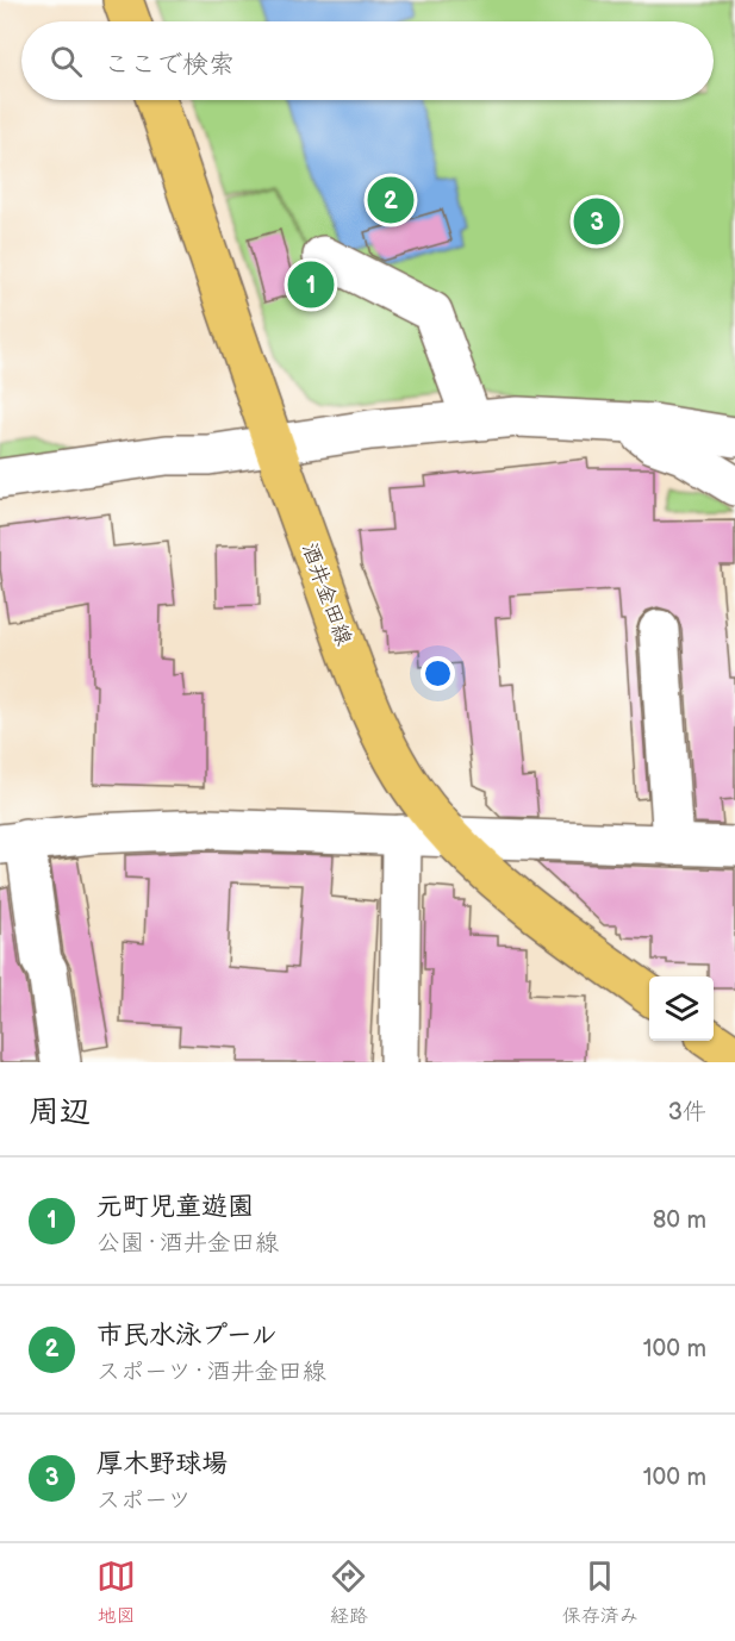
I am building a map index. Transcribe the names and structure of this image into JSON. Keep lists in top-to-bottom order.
{
  "streets": {
    "main road": ["酒井金田線"]
  },
  "page": {
    "search": "ここで検索",
    "pins": ["2", "3", "1"],
    "heading": ["周辺", "3件"],
    "list": [
      {
        "mark": "1",
        "name": "元町児童遊園",
        "note": "公園 · 酒井金田線",
        "value": "80 m"
      },
      {
        "mark": "2",
        "name": "市民水泳プール",
        "note": "スポーツ · 酒井金田線",
        "value": "100 m"
      },
      {
        "mark": "3",
        "name": "厚木野球場",
        "note": "スポーツ",
        "value": "100 m"
      }
    ],
    "nav": ["地図", "経路", "保存済み"]
  }
}
